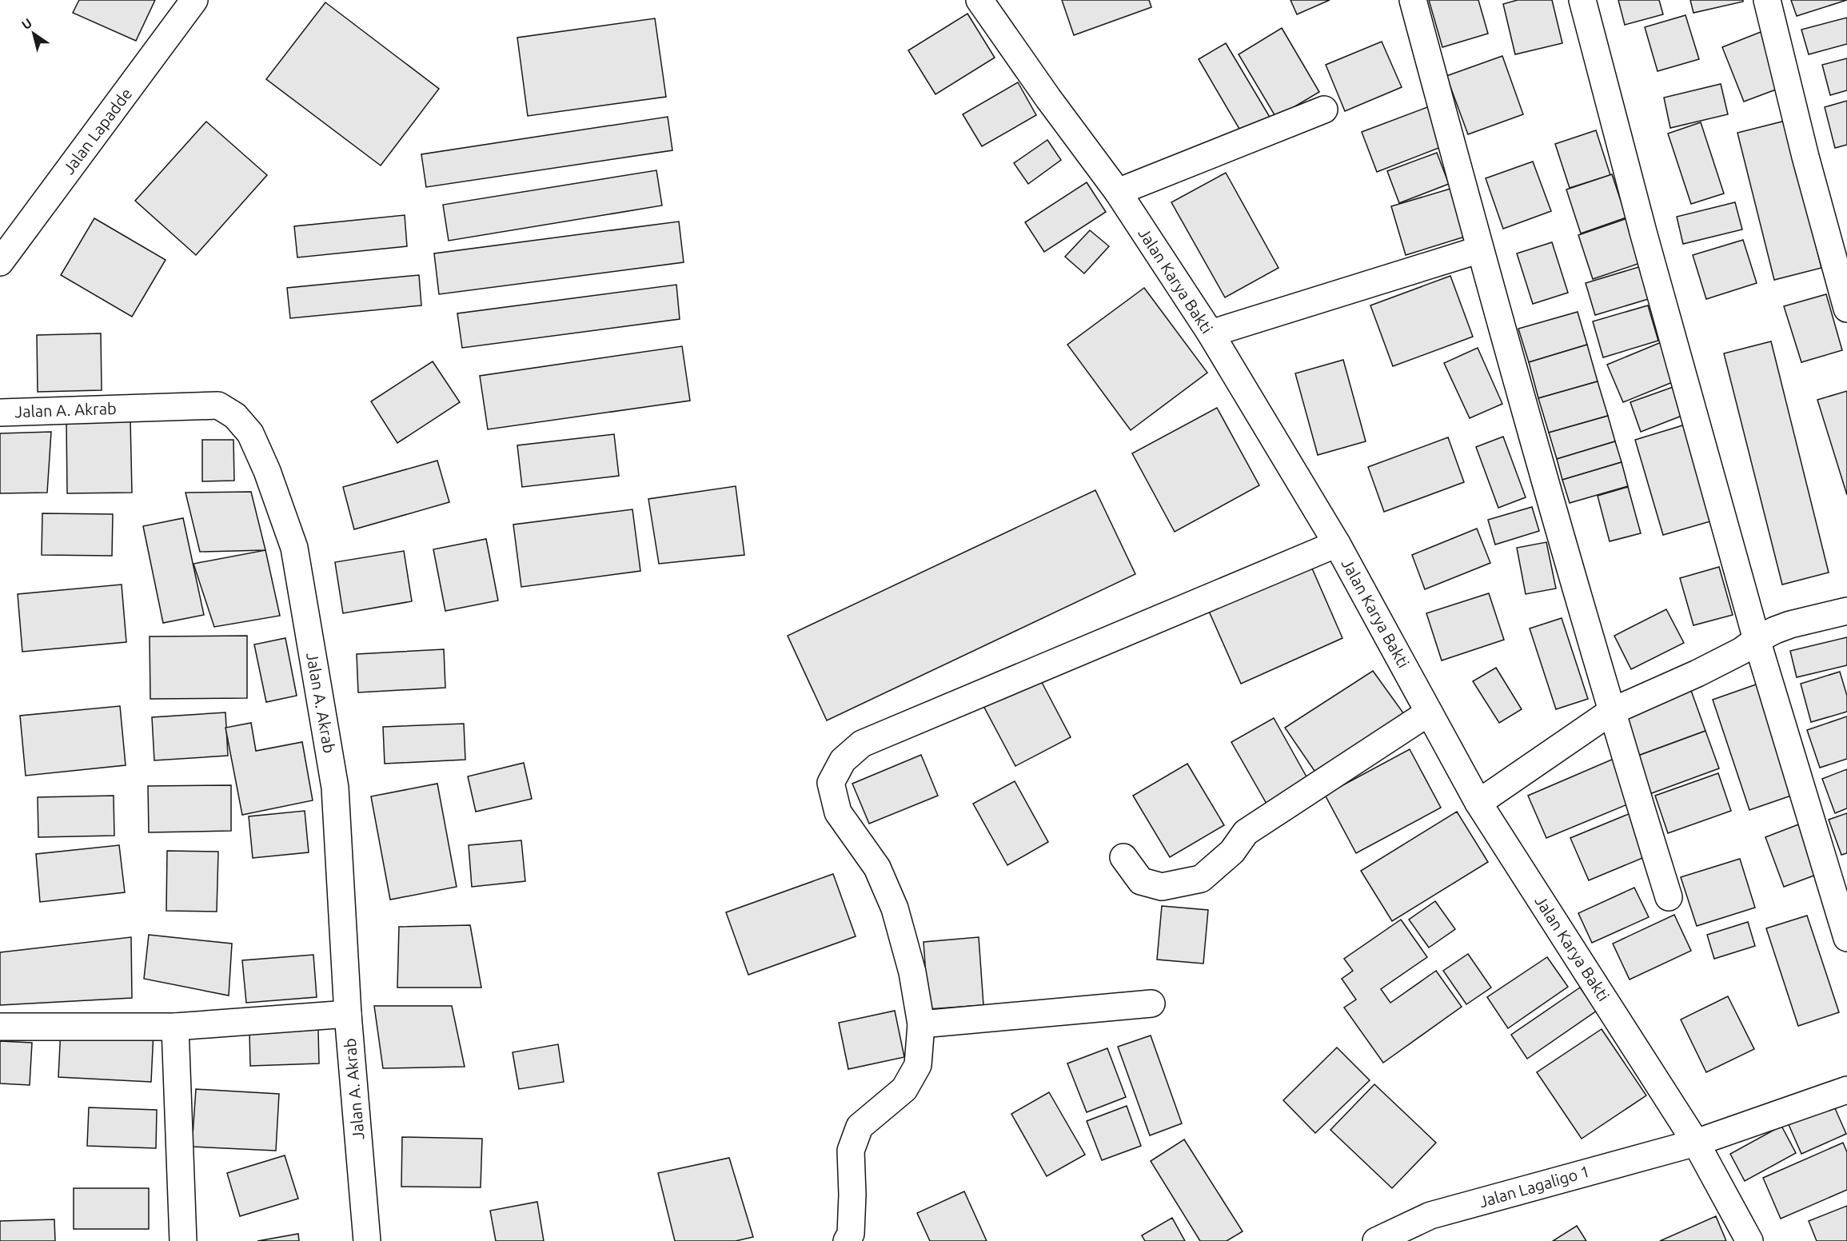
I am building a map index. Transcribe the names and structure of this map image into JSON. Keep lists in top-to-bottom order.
{
  "streets": {
    "street": [
      "Jalan Lapadde",
      "Jalan Karya Bakti",
      "Jalan A. Akrab",
      "Jalan Lagaligo 1"
    ]
  },
  "crossings": [
    ["Jalan Karya Bakti", "Jalan Lagaligo 1"]
  ],
  "north": "top left"
}
